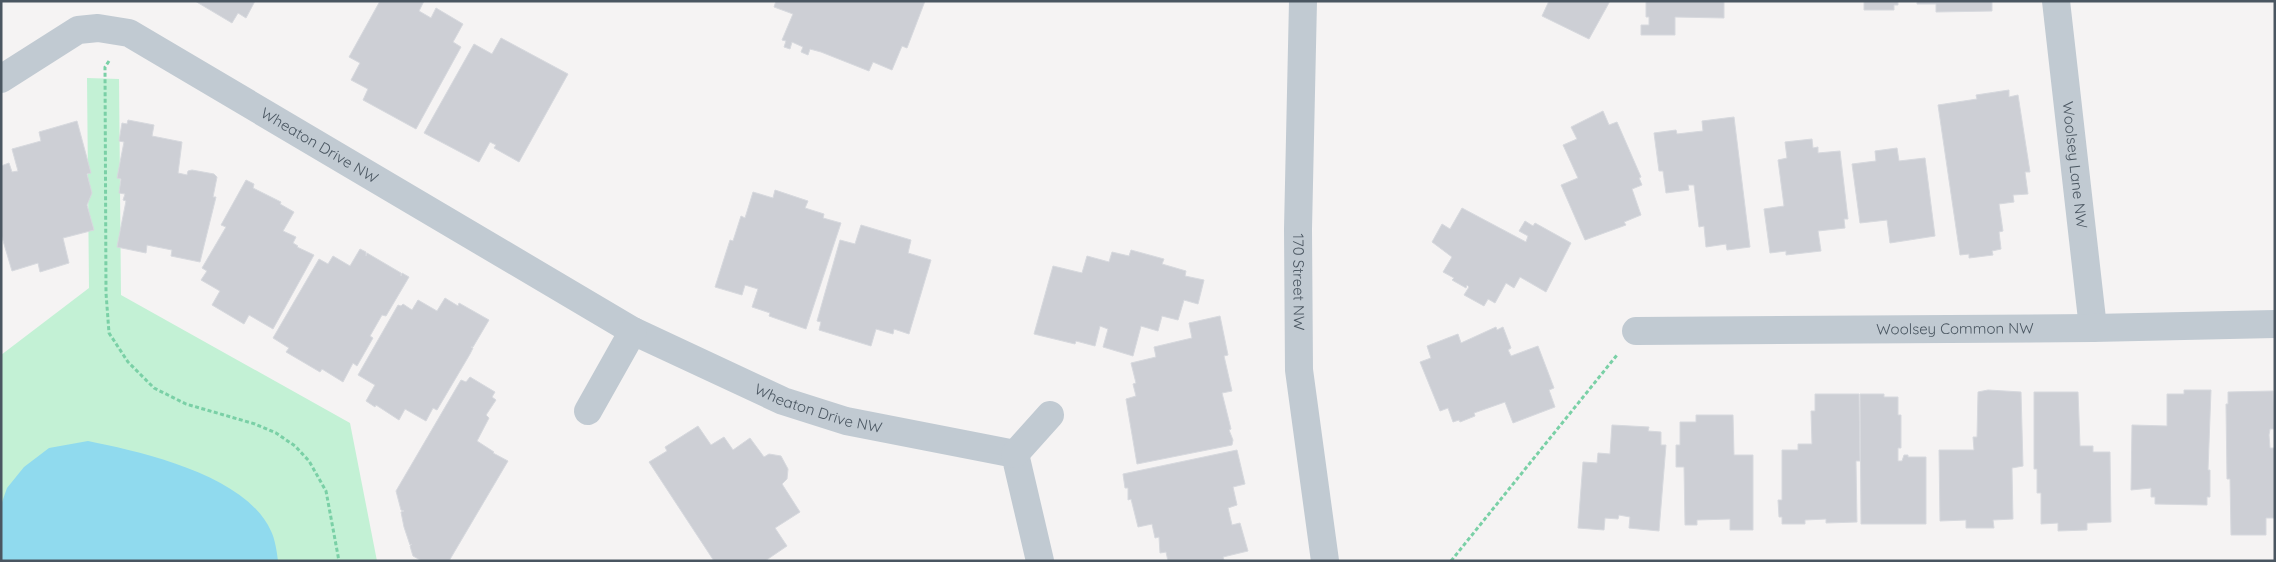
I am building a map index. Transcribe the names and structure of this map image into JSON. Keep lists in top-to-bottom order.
{
  "streets": {
    "street": [
      "Wheaton Drive NW",
      "Woolsey Lane NW",
      "170 Street NW",
      "Woolsey Common NW"
    ]
  },
  "crossings": [
    ["Woolsey Lane NW", "Woolsey Common NW"]
  ]
}
